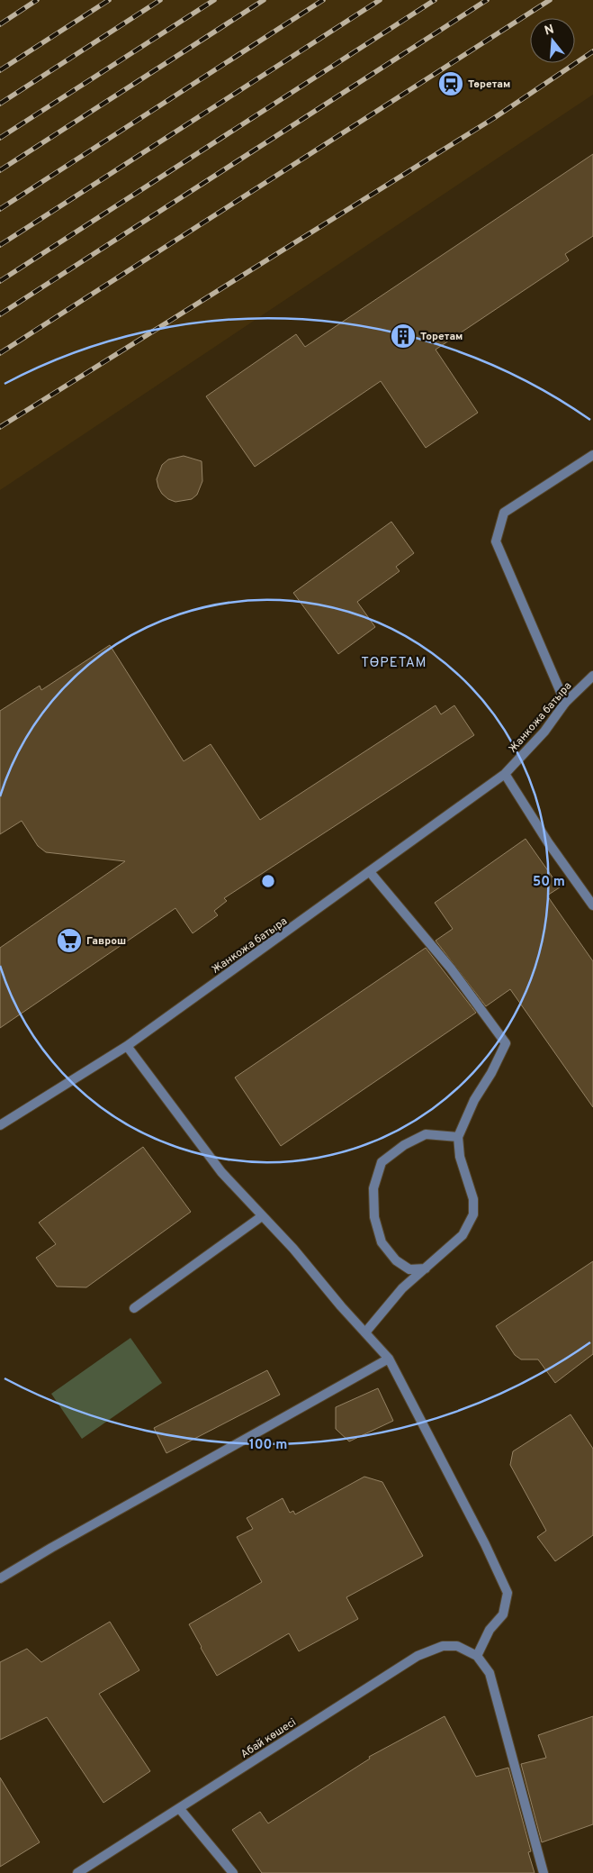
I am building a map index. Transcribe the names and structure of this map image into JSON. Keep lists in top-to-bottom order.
{
  "streets": {
    "street": ["Жанкожа батыра", "Абай көшесі"]
  },
  "districts": ["ТӨРЕТАМ"],
  "places": {
    "station": ["Төретам"],
    "building": ["Торетам"],
    "supermarket": ["Гаврош"]
  },
  "north": "top",
  "rings": ["50 m", "100 m"]
}
